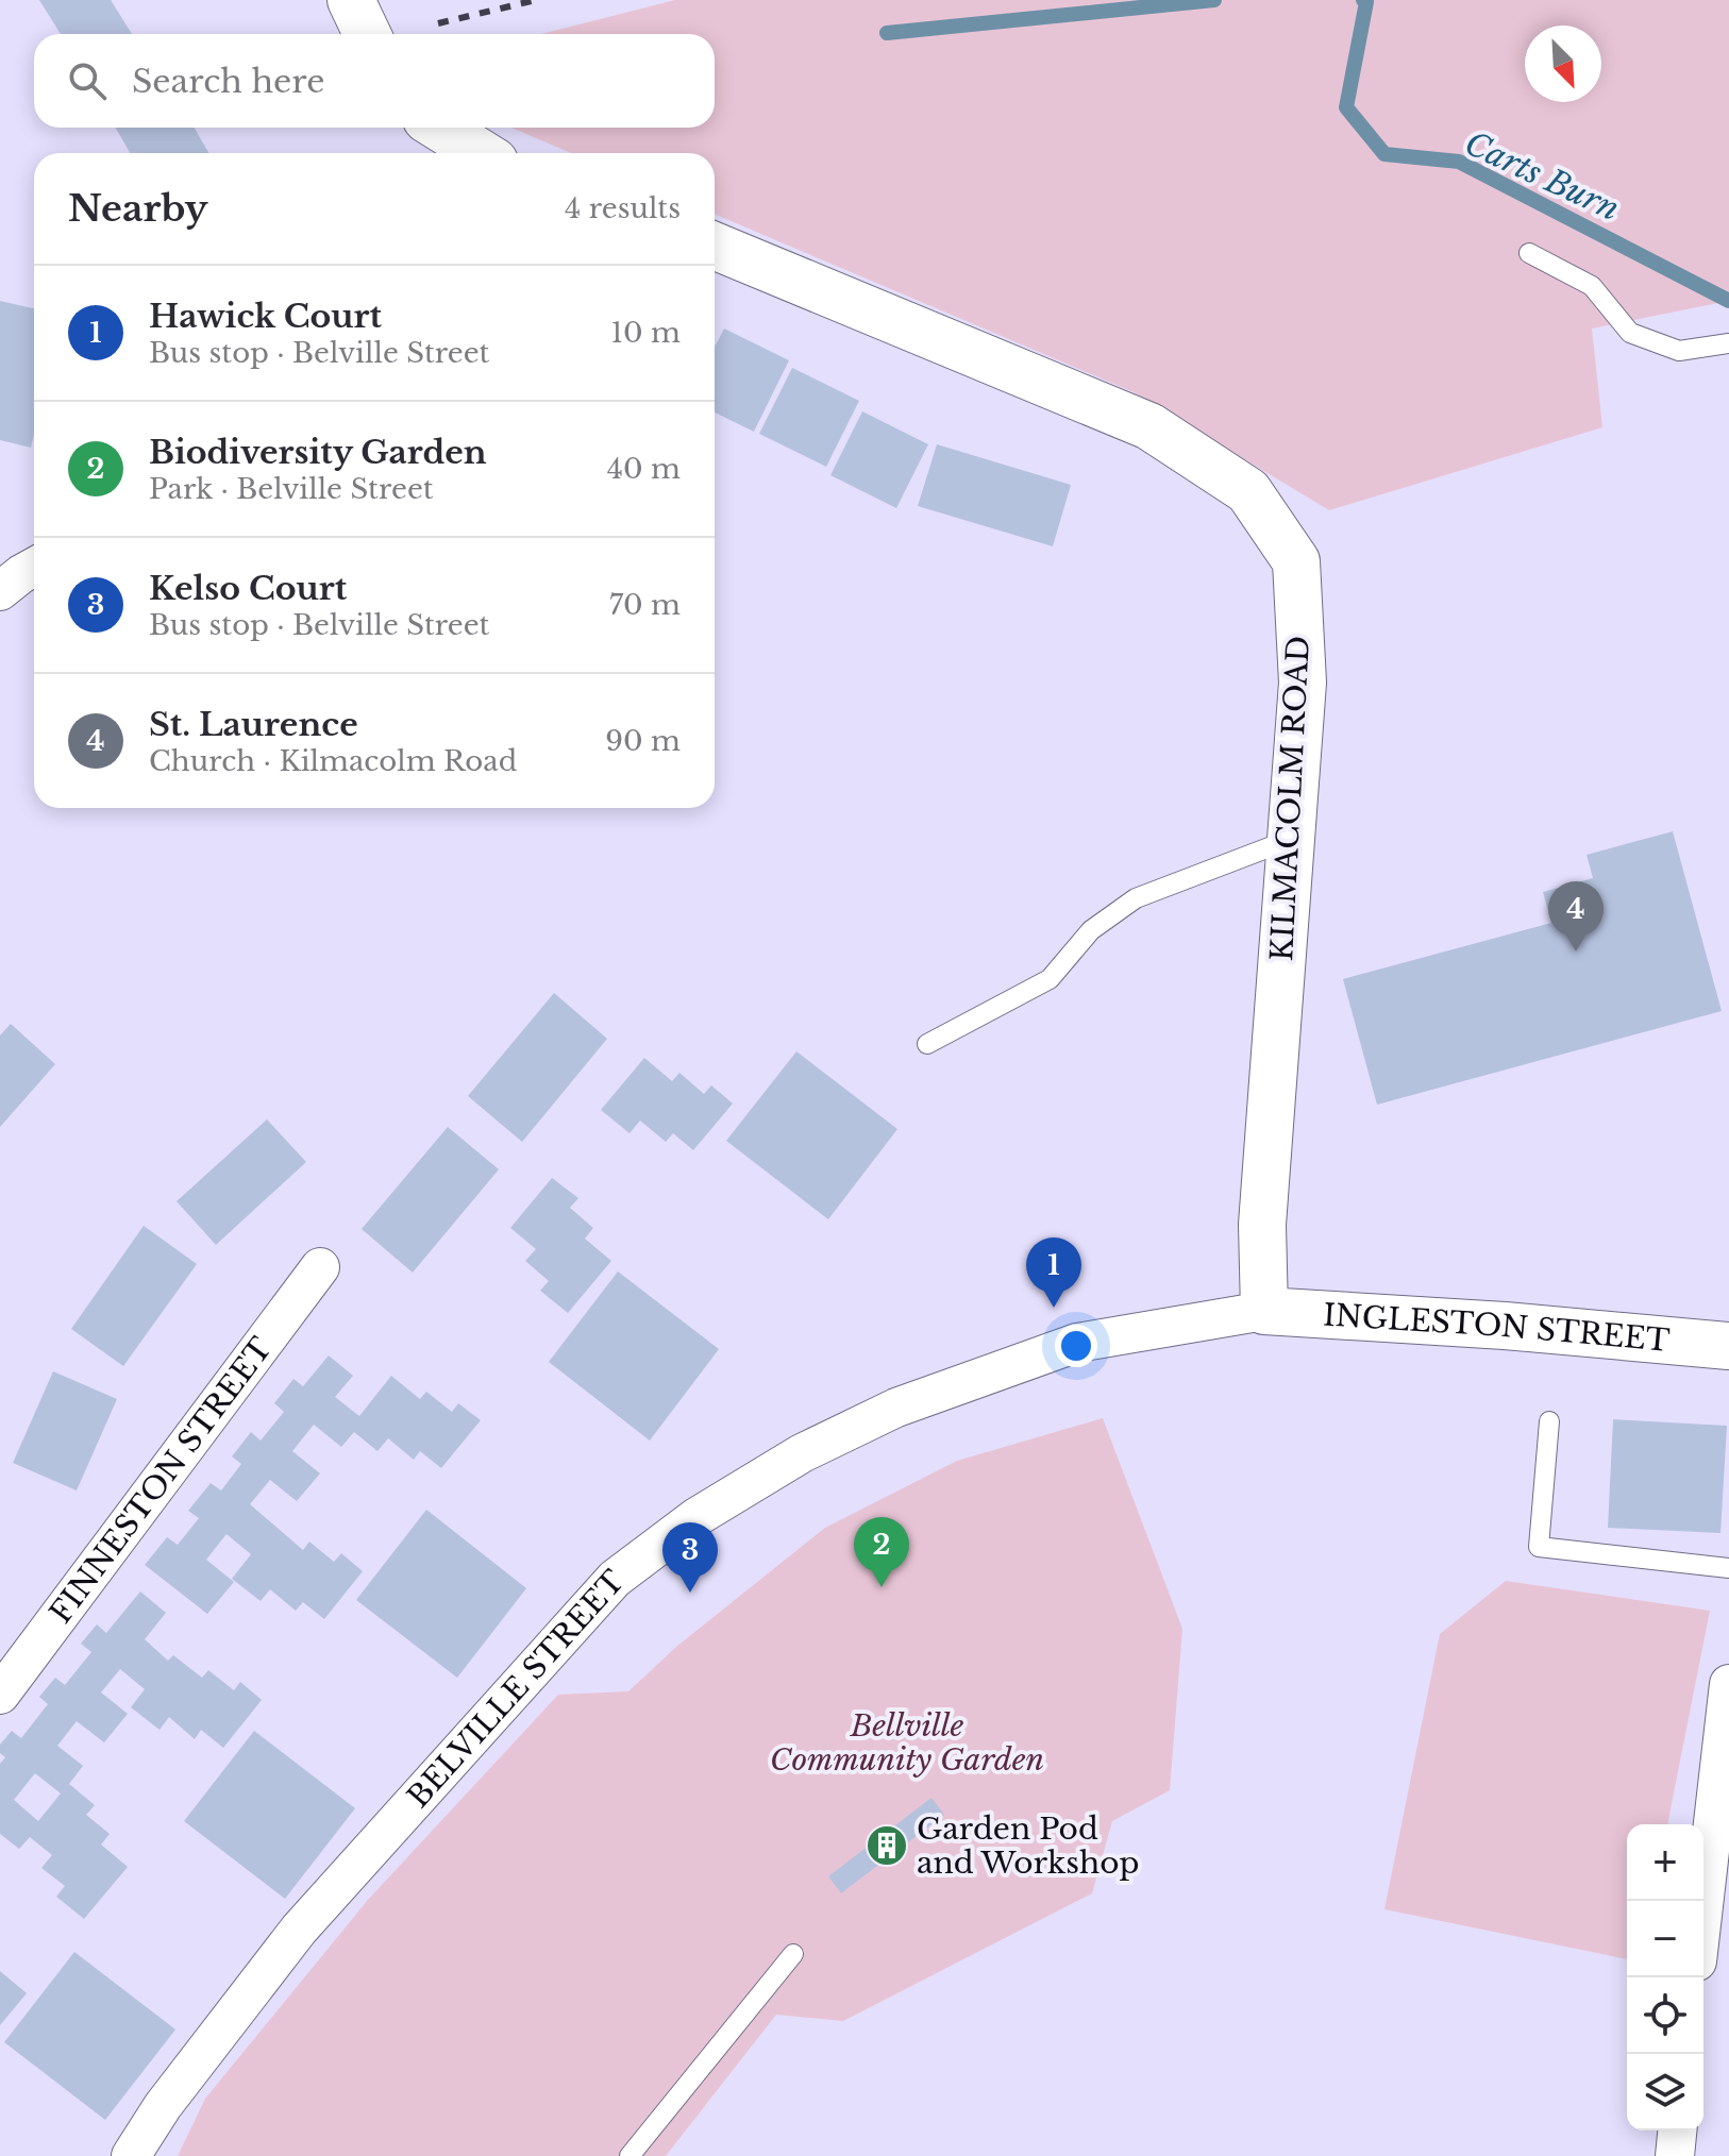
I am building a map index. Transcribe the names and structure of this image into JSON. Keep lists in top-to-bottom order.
{
  "streets": {
    "main road": ["KILMACOLM ROAD", "INGLESTON STREET"],
    "street": ["FINNESTON STREET", "BELVILLE STREET"]
  },
  "crossings": [
    ["KILMACOLM ROAD", "INGLESTON STREET"],
    ["KILMACOLM ROAD", "BELVILLE STREET"],
    ["INGLESTON STREET", "BELVILLE STREET"]
  ],
  "water": ["Carts Burn"],
  "parks": ["Bellville Community Garden"],
  "places": {
    "building": ["Garden Pod and Workshop"]
  },
  "north": "bottom right",
  "page": {
    "search": "Search here",
    "heading": ["Nearby", "4 results"],
    "list": [
      {
        "mark": "1",
        "name": "Hawick Court",
        "note": "Bus stop · Belville Street",
        "value": "10 m"
      },
      {
        "mark": "2",
        "name": "Biodiversity Garden",
        "note": "Park · Belville Street",
        "value": "40 m"
      },
      {
        "mark": "3",
        "name": "Kelso Court",
        "note": "Bus stop · Belville Street",
        "value": "70 m"
      },
      {
        "mark": "4",
        "name": "St. Laurence",
        "note": "Church · Kilmacolm Road",
        "value": "90 m"
      }
    ],
    "pins": [
      "4",
      "1",
      "2",
      "3"
    ],
    "map_buttons": ["+", "−"]
  }
}
